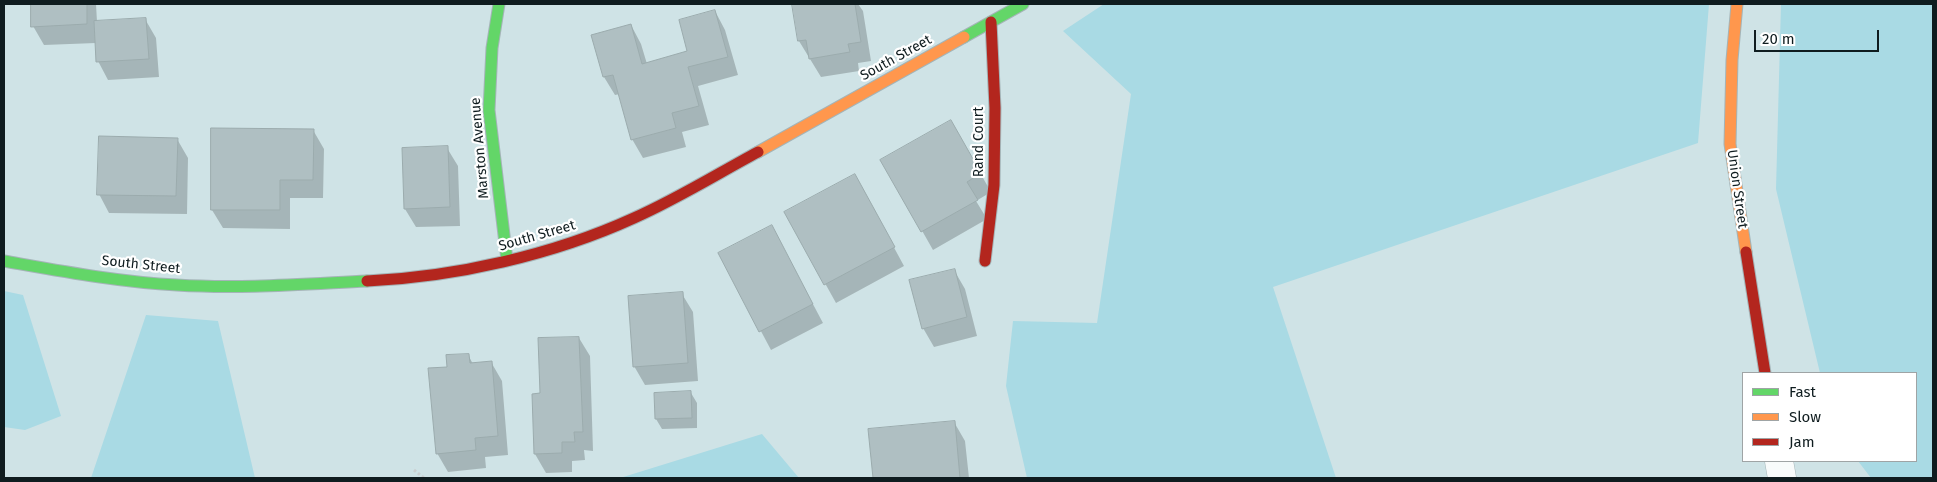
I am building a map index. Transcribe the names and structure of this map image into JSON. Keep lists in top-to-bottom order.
{
  "streets": {
    "street": [
      "South Street",
      "Rand Court",
      "Marston Avenue",
      "Union Street"
    ]
  },
  "crossings": [
    ["South Street", "Rand Court"],
    ["South Street", "Marston Avenue"]
  ],
  "legend": ["Fast", "Slow", "Jam"],
  "scale_bar": "20 m"
}
